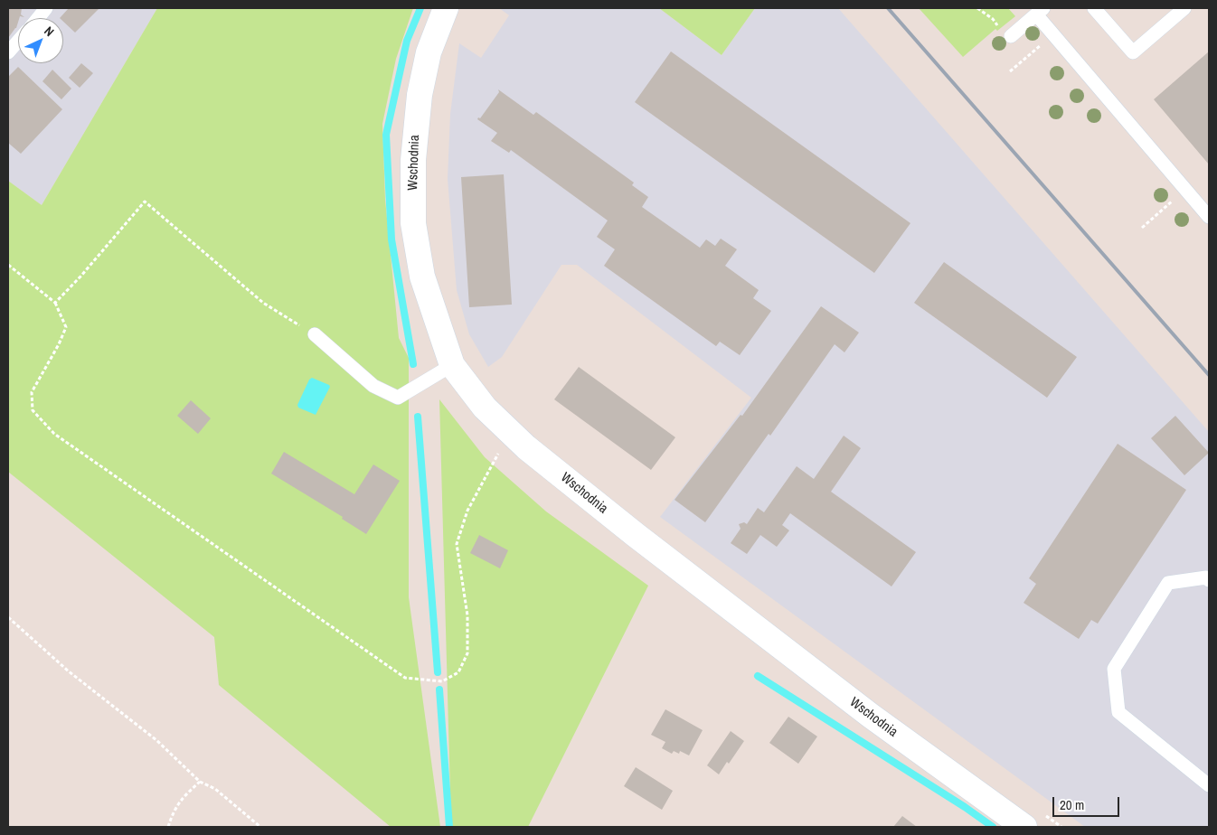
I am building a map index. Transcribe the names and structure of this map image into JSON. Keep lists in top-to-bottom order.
{
  "streets": {
    "street": ["Wschodnia"]
  },
  "scale_bar": "20 m",
  "north": "top right"
}
